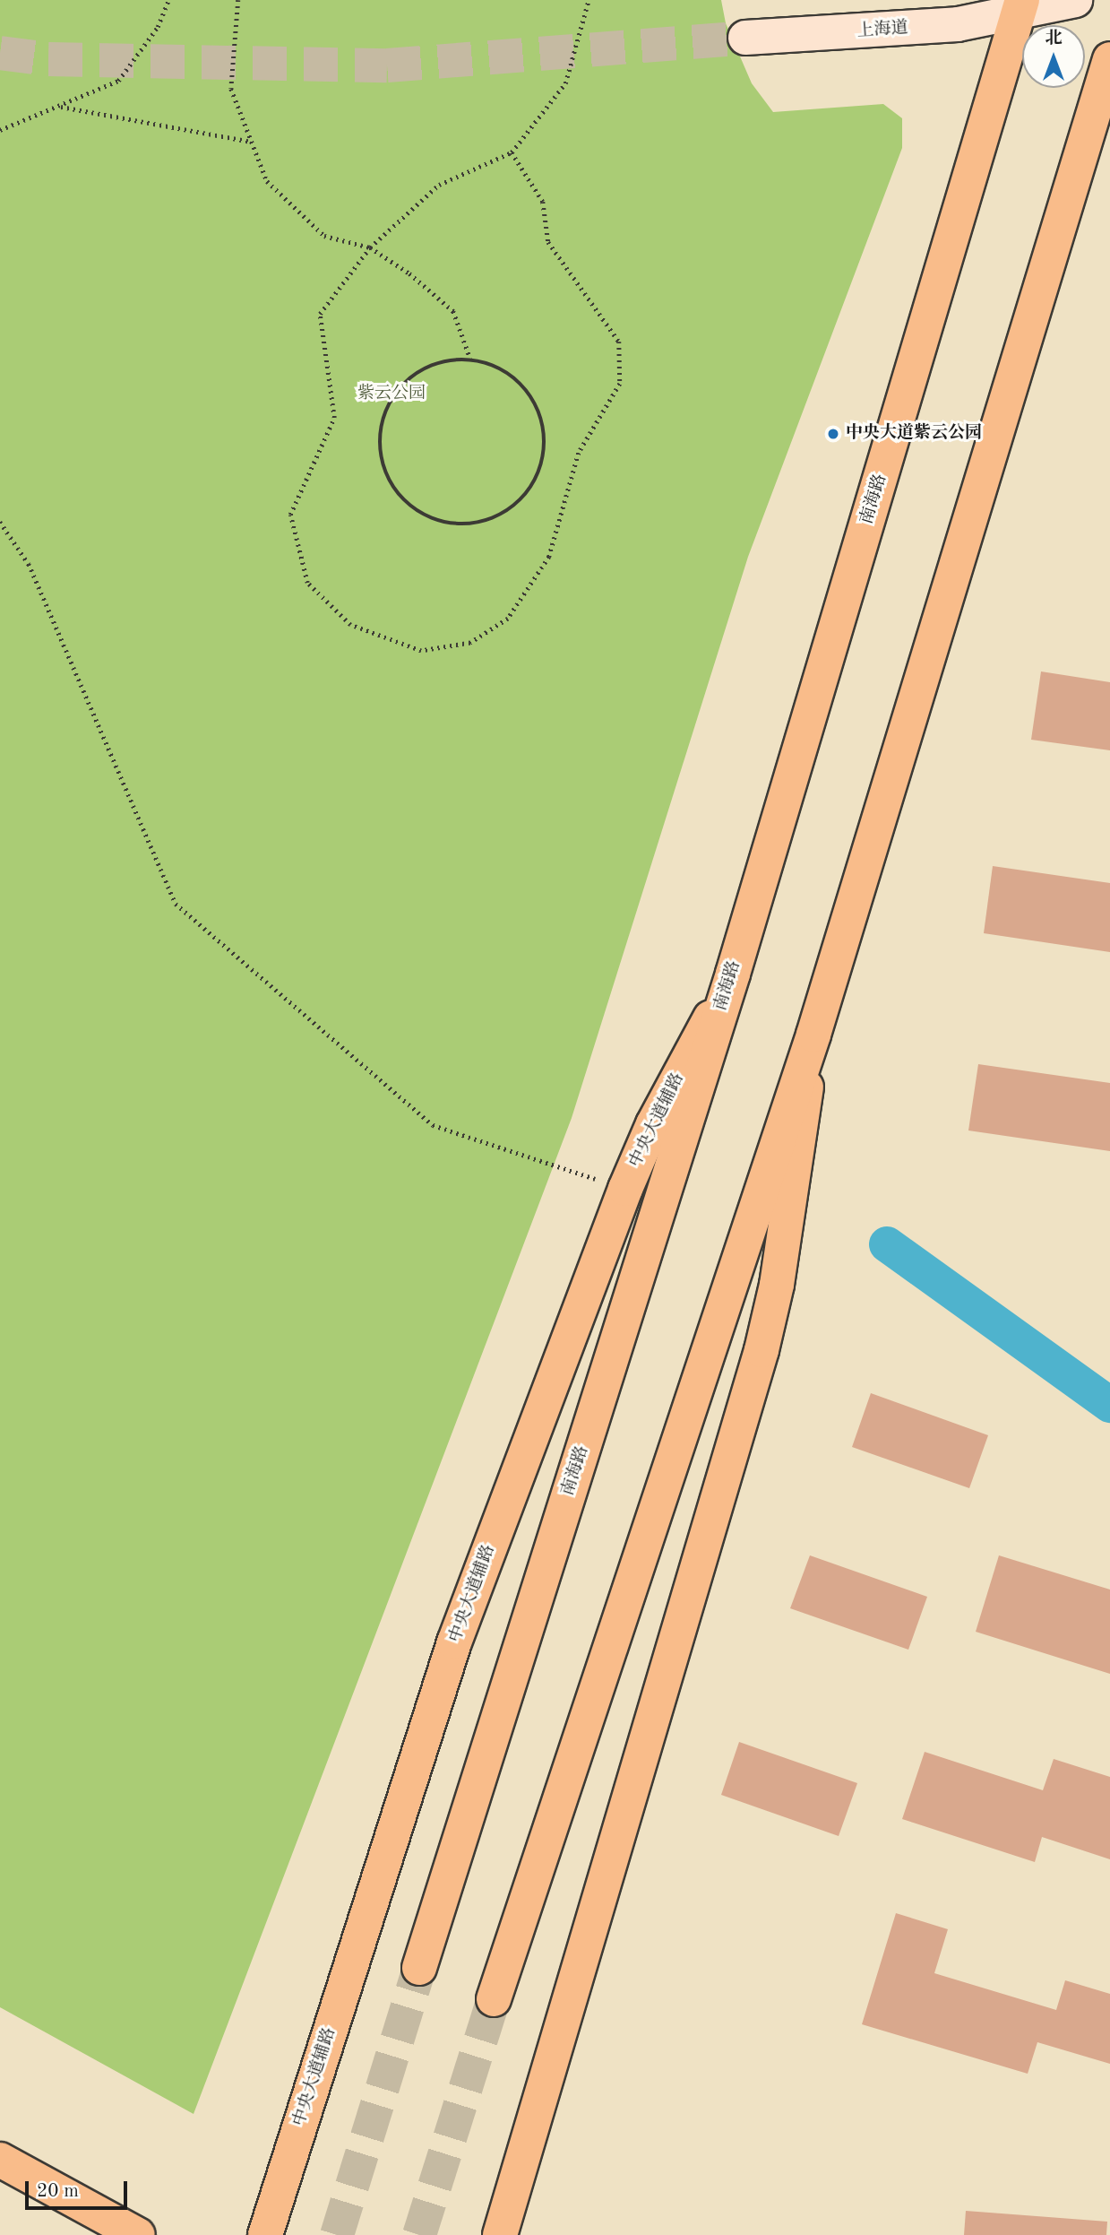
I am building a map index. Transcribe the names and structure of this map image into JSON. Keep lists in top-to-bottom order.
{
  "streets": {
    "main road": ["南海路", "中央大道辅路"],
    "street": ["上海道"]
  },
  "crossings": [
    ["上海道", "南海路"],
    ["南海路", "中央大道辅路"]
  ],
  "parks": ["紫云公园"],
  "places": ["中央大道紫云公园"],
  "scale_bar": "20 m",
  "north": "top"
}
